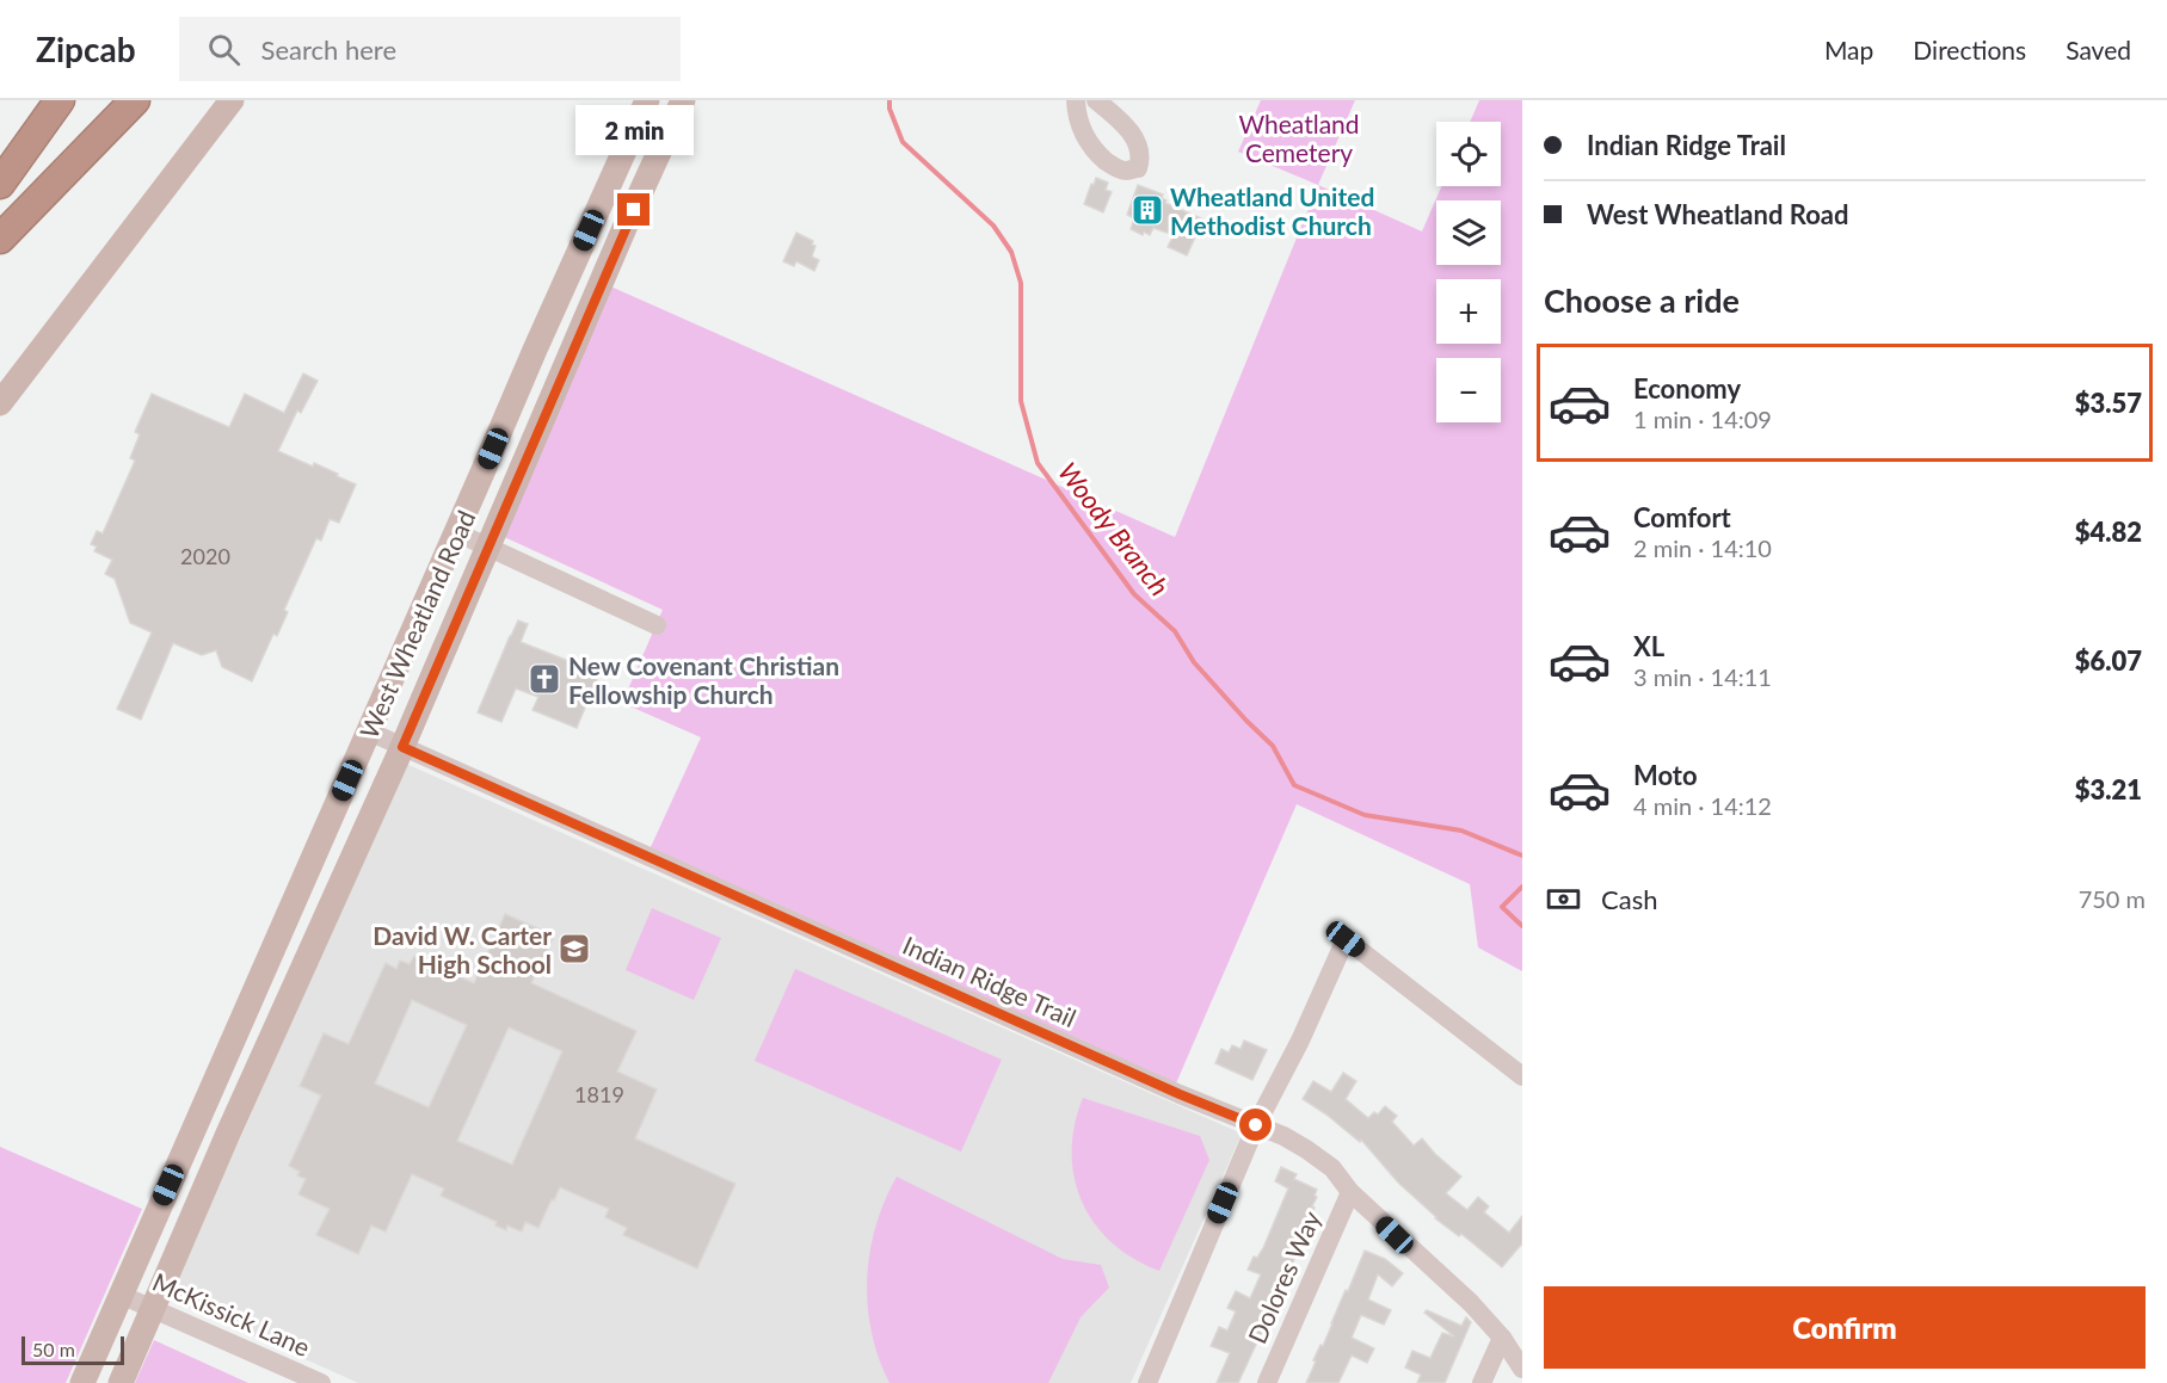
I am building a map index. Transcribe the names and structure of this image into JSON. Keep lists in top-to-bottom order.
{
  "streets": {
    "main road": ["West Wheatland Road"],
    "street": ["Indian Ridge Trail", "Dolores Way", "McKissick Lane"]
  },
  "crossings": [
    ["West Wheatland Road", "Indian Ridge Trail"],
    ["West Wheatland Road", "McKissick Lane"],
    ["Indian Ridge Trail", "Dolores Way"]
  ],
  "water": ["Woody Branch"],
  "parks": ["Wheatland Cemetery"],
  "places": {
    "building": ["Wheatland United Methodist Church"],
    "church": ["New Covenant Christian Fellowship Church"],
    "school or university": ["David W. Carter High School"]
  },
  "house_numbers": ["2020", "1819"],
  "scale_bar": "50 m",
  "page": {
    "header": "Zipcab",
    "search": "Search here",
    "nav": ["Map", "Directions", "Saved"],
    "banner": ["Indian Ridge Trail", "West Wheatland Road"],
    "bubble": "2 min",
    "map_buttons": ["+", "−"],
    "heading": "Choose a ride",
    "list": [
      {
        "name": "Economy",
        "note": "1 min · 14:09",
        "value": "$3.57"
      },
      {
        "name": "Comfort",
        "note": "2 min · 14:10",
        "value": "$4.82"
      },
      {
        "name": "XL",
        "note": "3 min · 14:11",
        "value": "$6.07"
      },
      {
        "name": "Moto",
        "note": "4 min · 14:12",
        "value": "$3.21"
      }
    ],
    "pay": ["Cash", "750 m"],
    "buttons": "Confirm",
    "scale": "50 m"
  }
}
